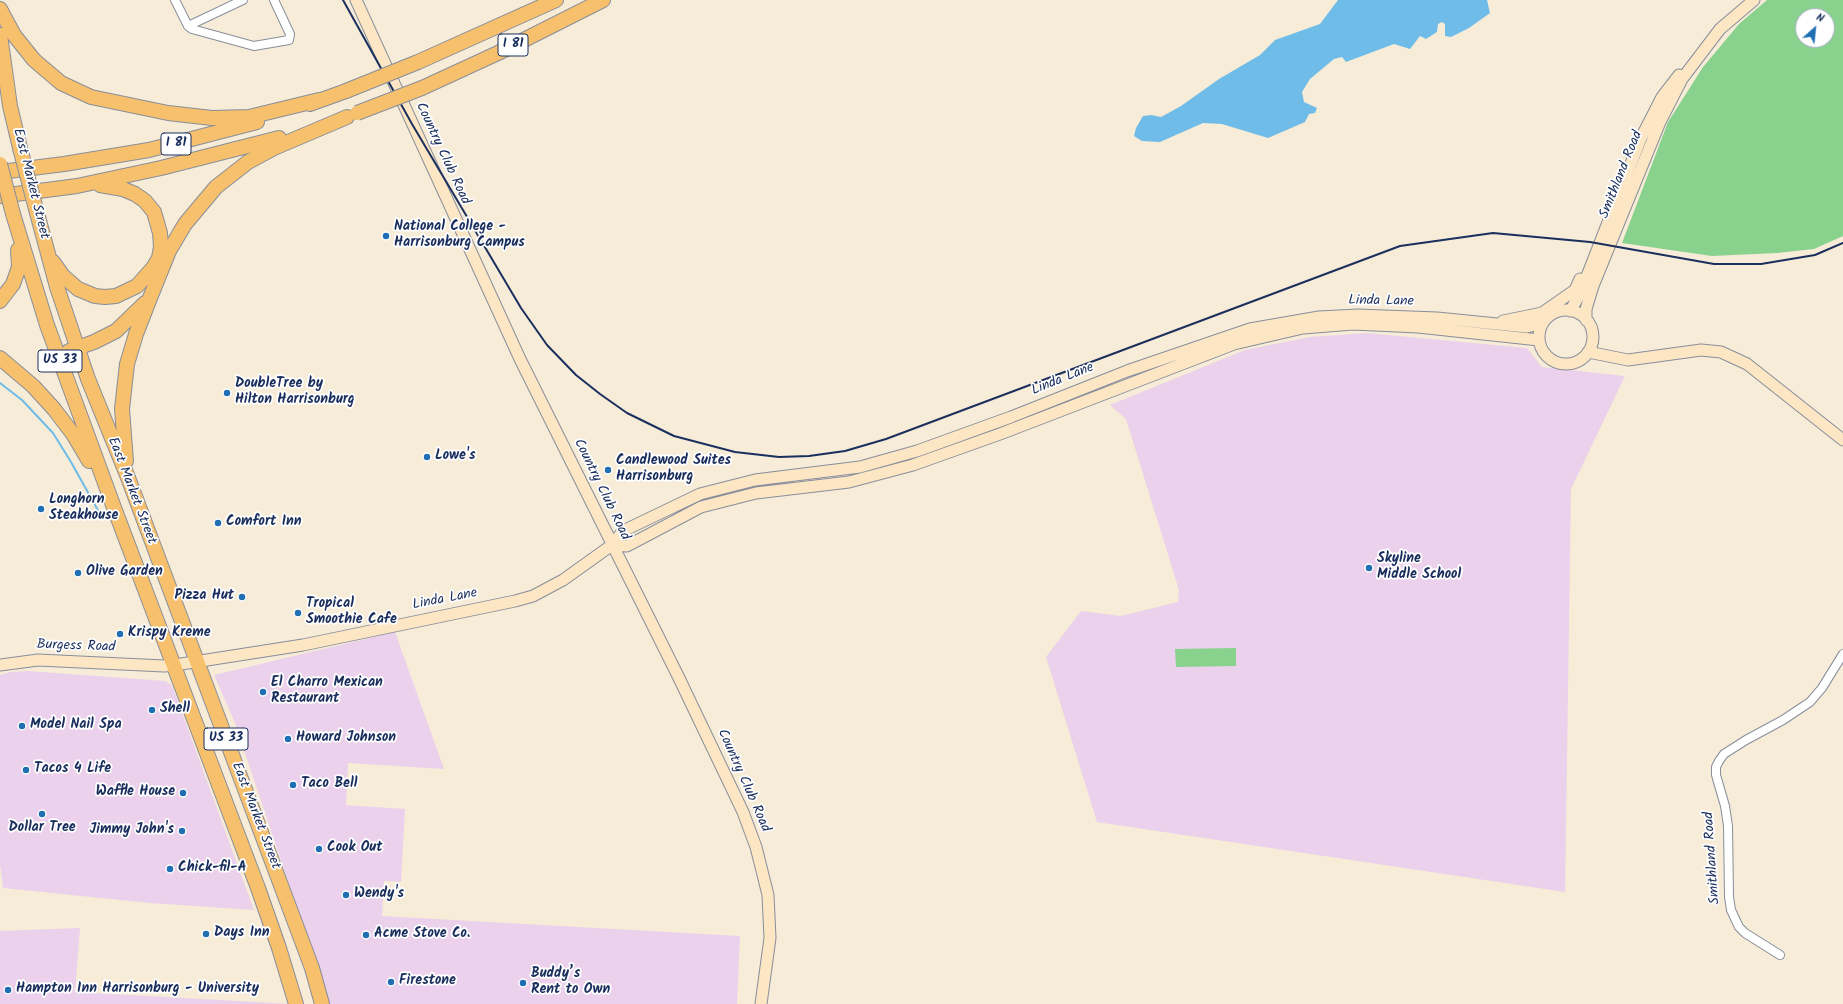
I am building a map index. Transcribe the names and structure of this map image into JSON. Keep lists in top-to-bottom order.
{
  "streets": {
    "highway": ["I 81", "East Market Street", "US 33"],
    "street": [
      "Country Club Road",
      "Smithland Road",
      "Linda Lane",
      "Burgess Road"
    ]
  },
  "crossings": [
    ["Country Club Road", "Linda Lane"],
    ["Smithland Road", "Linda Lane"],
    ["East Market Street", "Linda Lane"],
    ["East Market Street", "Burgess Road"],
    ["Linda Lane", "Burgess Road"]
  ],
  "places": [
    "National College - Harrisonburg Campus",
    "DoubleTree by Hilton Harrisonburg",
    "Lowe's",
    "Candlewood Suites Harrisonburg",
    "Longhorn Steakhouse",
    "Comfort Inn",
    "Skyline Middle School",
    "Olive Garden",
    "Pizza Hut",
    "Tropical Smoothie Cafe",
    "Krispy Kreme",
    "El Charro Mexican Restaurant",
    "Shell",
    "Model Nail Spa",
    "Howard Johnson",
    "Tacos 4 Life",
    "Taco Bell",
    "Waffle House",
    "Dollar Tree",
    "Jimmy John's",
    "Cook Out",
    "Chick-fil-A",
    "Wendy's",
    "Days Inn",
    "Acme Stove Co.",
    "Firestone",
    "Buddy’s Rent to Own",
    "Hampton Inn Harrisonburg - University"
  ],
  "north": "top right"
}
